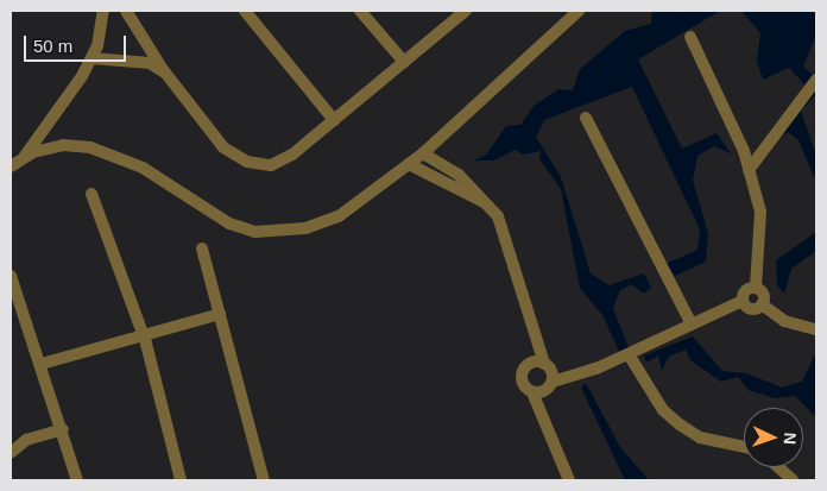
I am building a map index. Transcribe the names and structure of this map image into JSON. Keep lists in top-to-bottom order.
{
  "scale_bar": "50 m",
  "north": "right"
}
